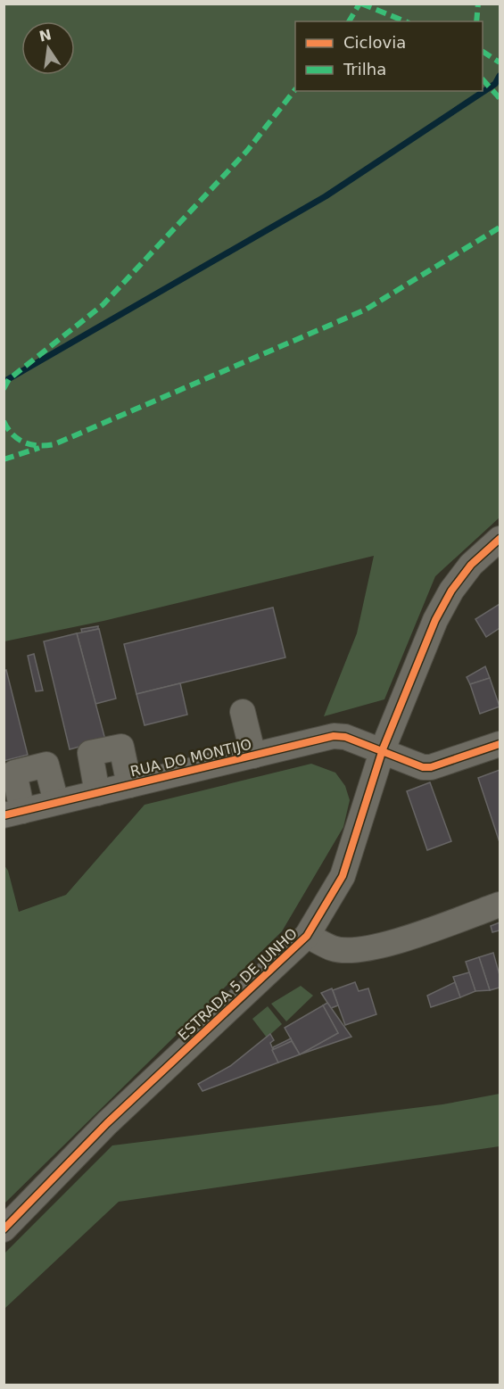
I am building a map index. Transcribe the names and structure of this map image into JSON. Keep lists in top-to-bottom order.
{
  "streets": {
    "street": ["RUA DO MONTIJO", "ESTRADA 5 DE JUNHO"]
  },
  "crossings": [
    ["RUA DO MONTIJO", "ESTRADA 5 DE JUNHO"]
  ],
  "legend": ["Ciclovia", "Trilha"],
  "north": "top"
}
